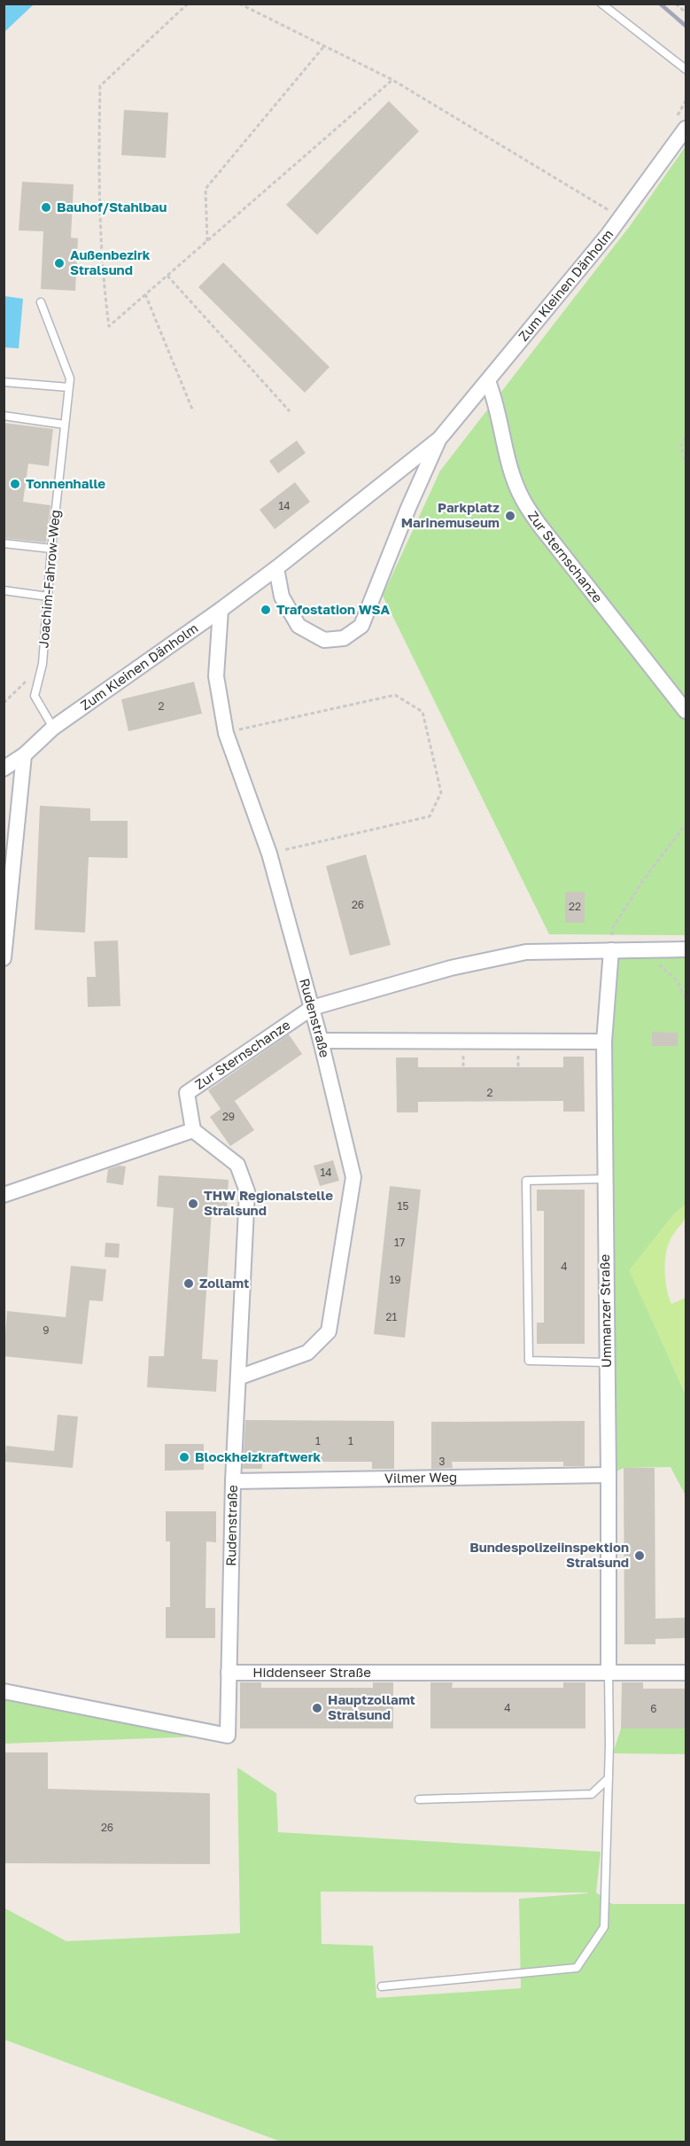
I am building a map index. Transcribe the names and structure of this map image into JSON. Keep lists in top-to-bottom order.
{
  "streets": {
    "street": [
      "Zum Kleinen Dänholm",
      "Zur Sternschanze",
      "Rudenstraße",
      "Ummanzer Straße",
      "Vilmer Weg",
      "Hiddenseer Straße"
    ],
    "lane": ["Joachim-Fahrow-Weg"]
  },
  "crossings": [
    ["Zum Kleinen Dänholm", "Zur Sternschanze"],
    ["Zum Kleinen Dänholm", "Joachim-Fahrow-Weg"],
    ["Zum Kleinen Dänholm", "Rudenstraße"],
    ["Zur Sternschanze", "Rudenstraße"],
    ["Zur Sternschanze", "Ummanzer Straße"],
    ["Rudenstraße", "Vilmer Weg"],
    ["Rudenstraße", "Hiddenseer Straße"],
    ["Ummanzer Straße", "Vilmer Weg"],
    ["Ummanzer Straße", "Hiddenseer Straße"]
  ],
  "places": [
    "Bauhof/Stahlbau",
    "Außenbezirk Stralsund",
    "Tonnenhalle",
    "Parkplatz Marinemuseum",
    "Trafostation WSA",
    "THW Regionalstelle Stralsund",
    "Zollamt",
    "Blockheizkraftwerk",
    "Bundespolizeiinspektion Stralsund",
    "Hauptzollamt Stralsund"
  ],
  "house_numbers": [
    "14",
    "2",
    "26",
    "22",
    "2",
    "29",
    "14",
    "15",
    "17",
    "4",
    "19",
    "21",
    "9",
    "1",
    "1",
    "3",
    "4",
    "6",
    "26"
  ]
}
